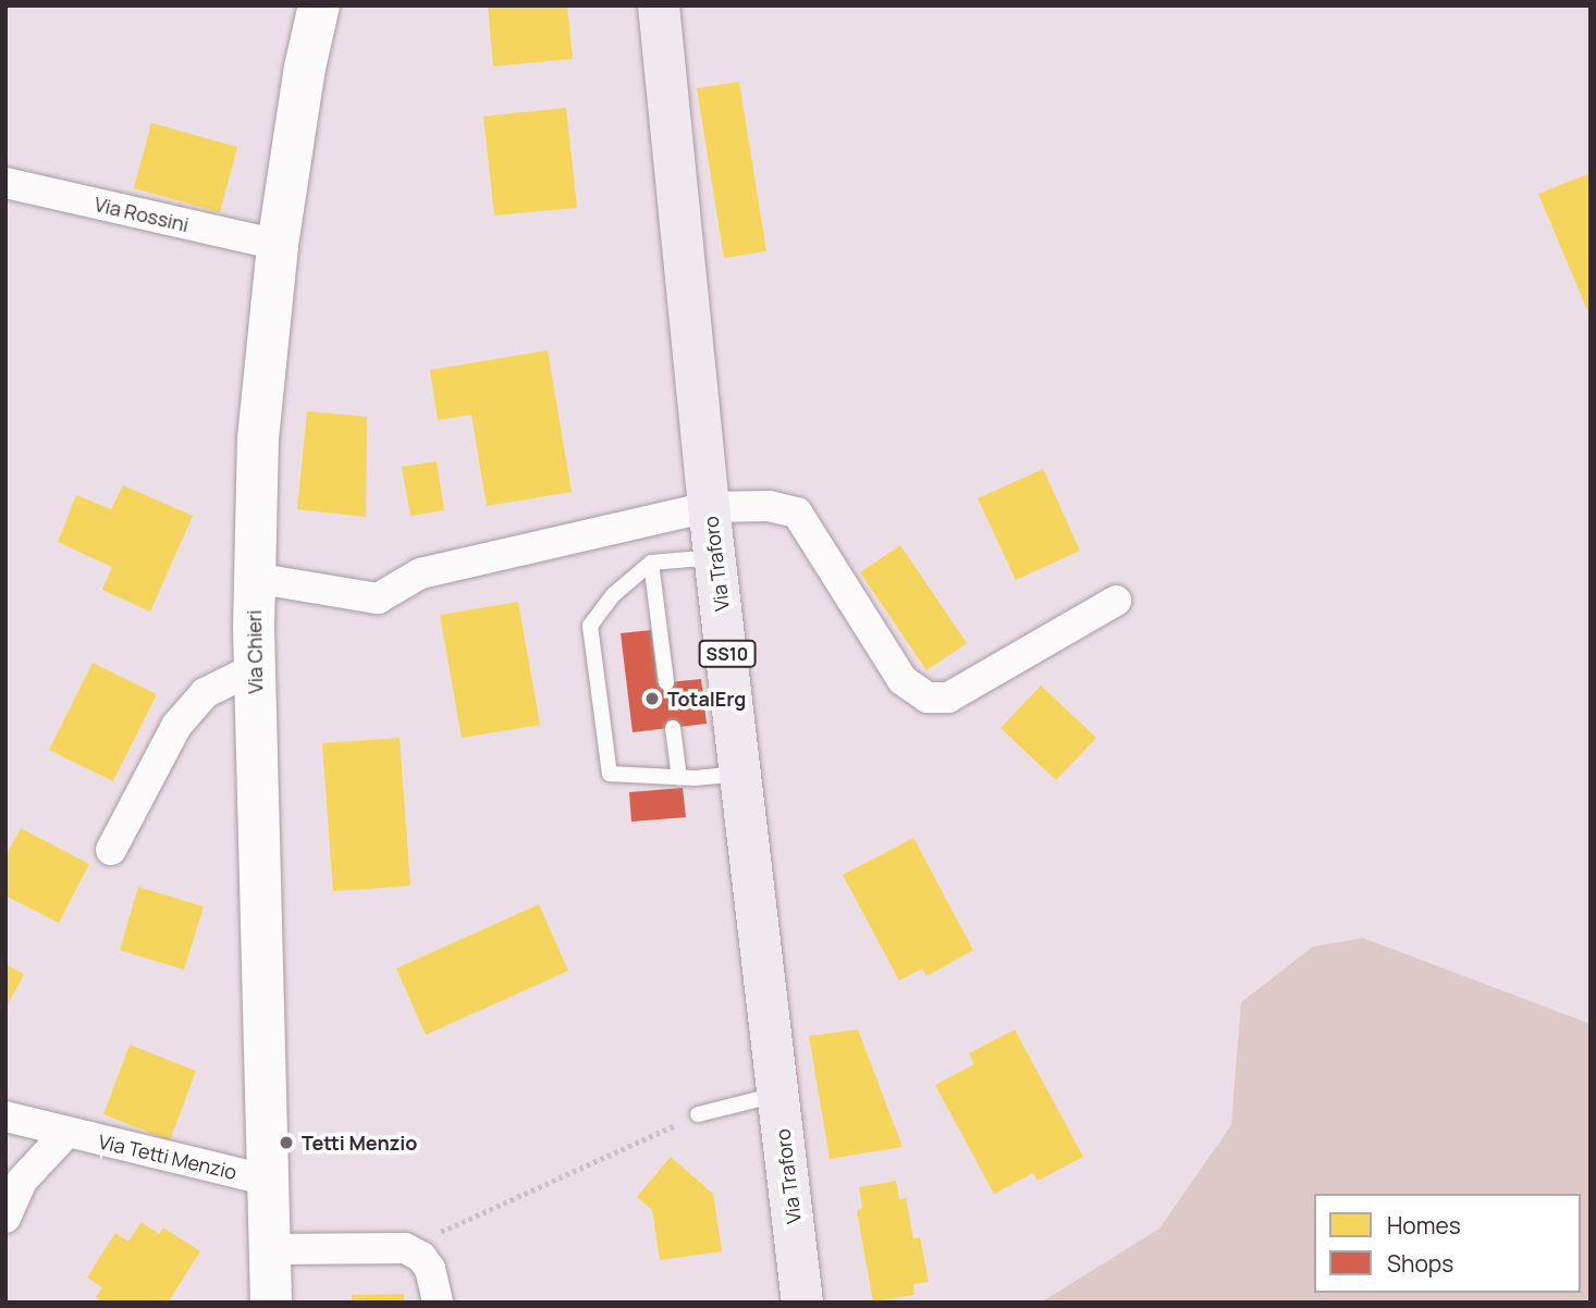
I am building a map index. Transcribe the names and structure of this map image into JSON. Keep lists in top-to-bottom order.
{
  "streets": {
    "main road": ["Via Traforo", "Via Chieri", "SS10"],
    "street": ["Via Rossini", "Via Tetti Menzio"]
  },
  "crossings": [
    ["Via Rossini", "Via Chieri"],
    ["Via Chieri", "Via Tetti Menzio"]
  ],
  "places": ["TotalErg", "Tetti Menzio"],
  "legend": ["Homes", "Shops"]
}
